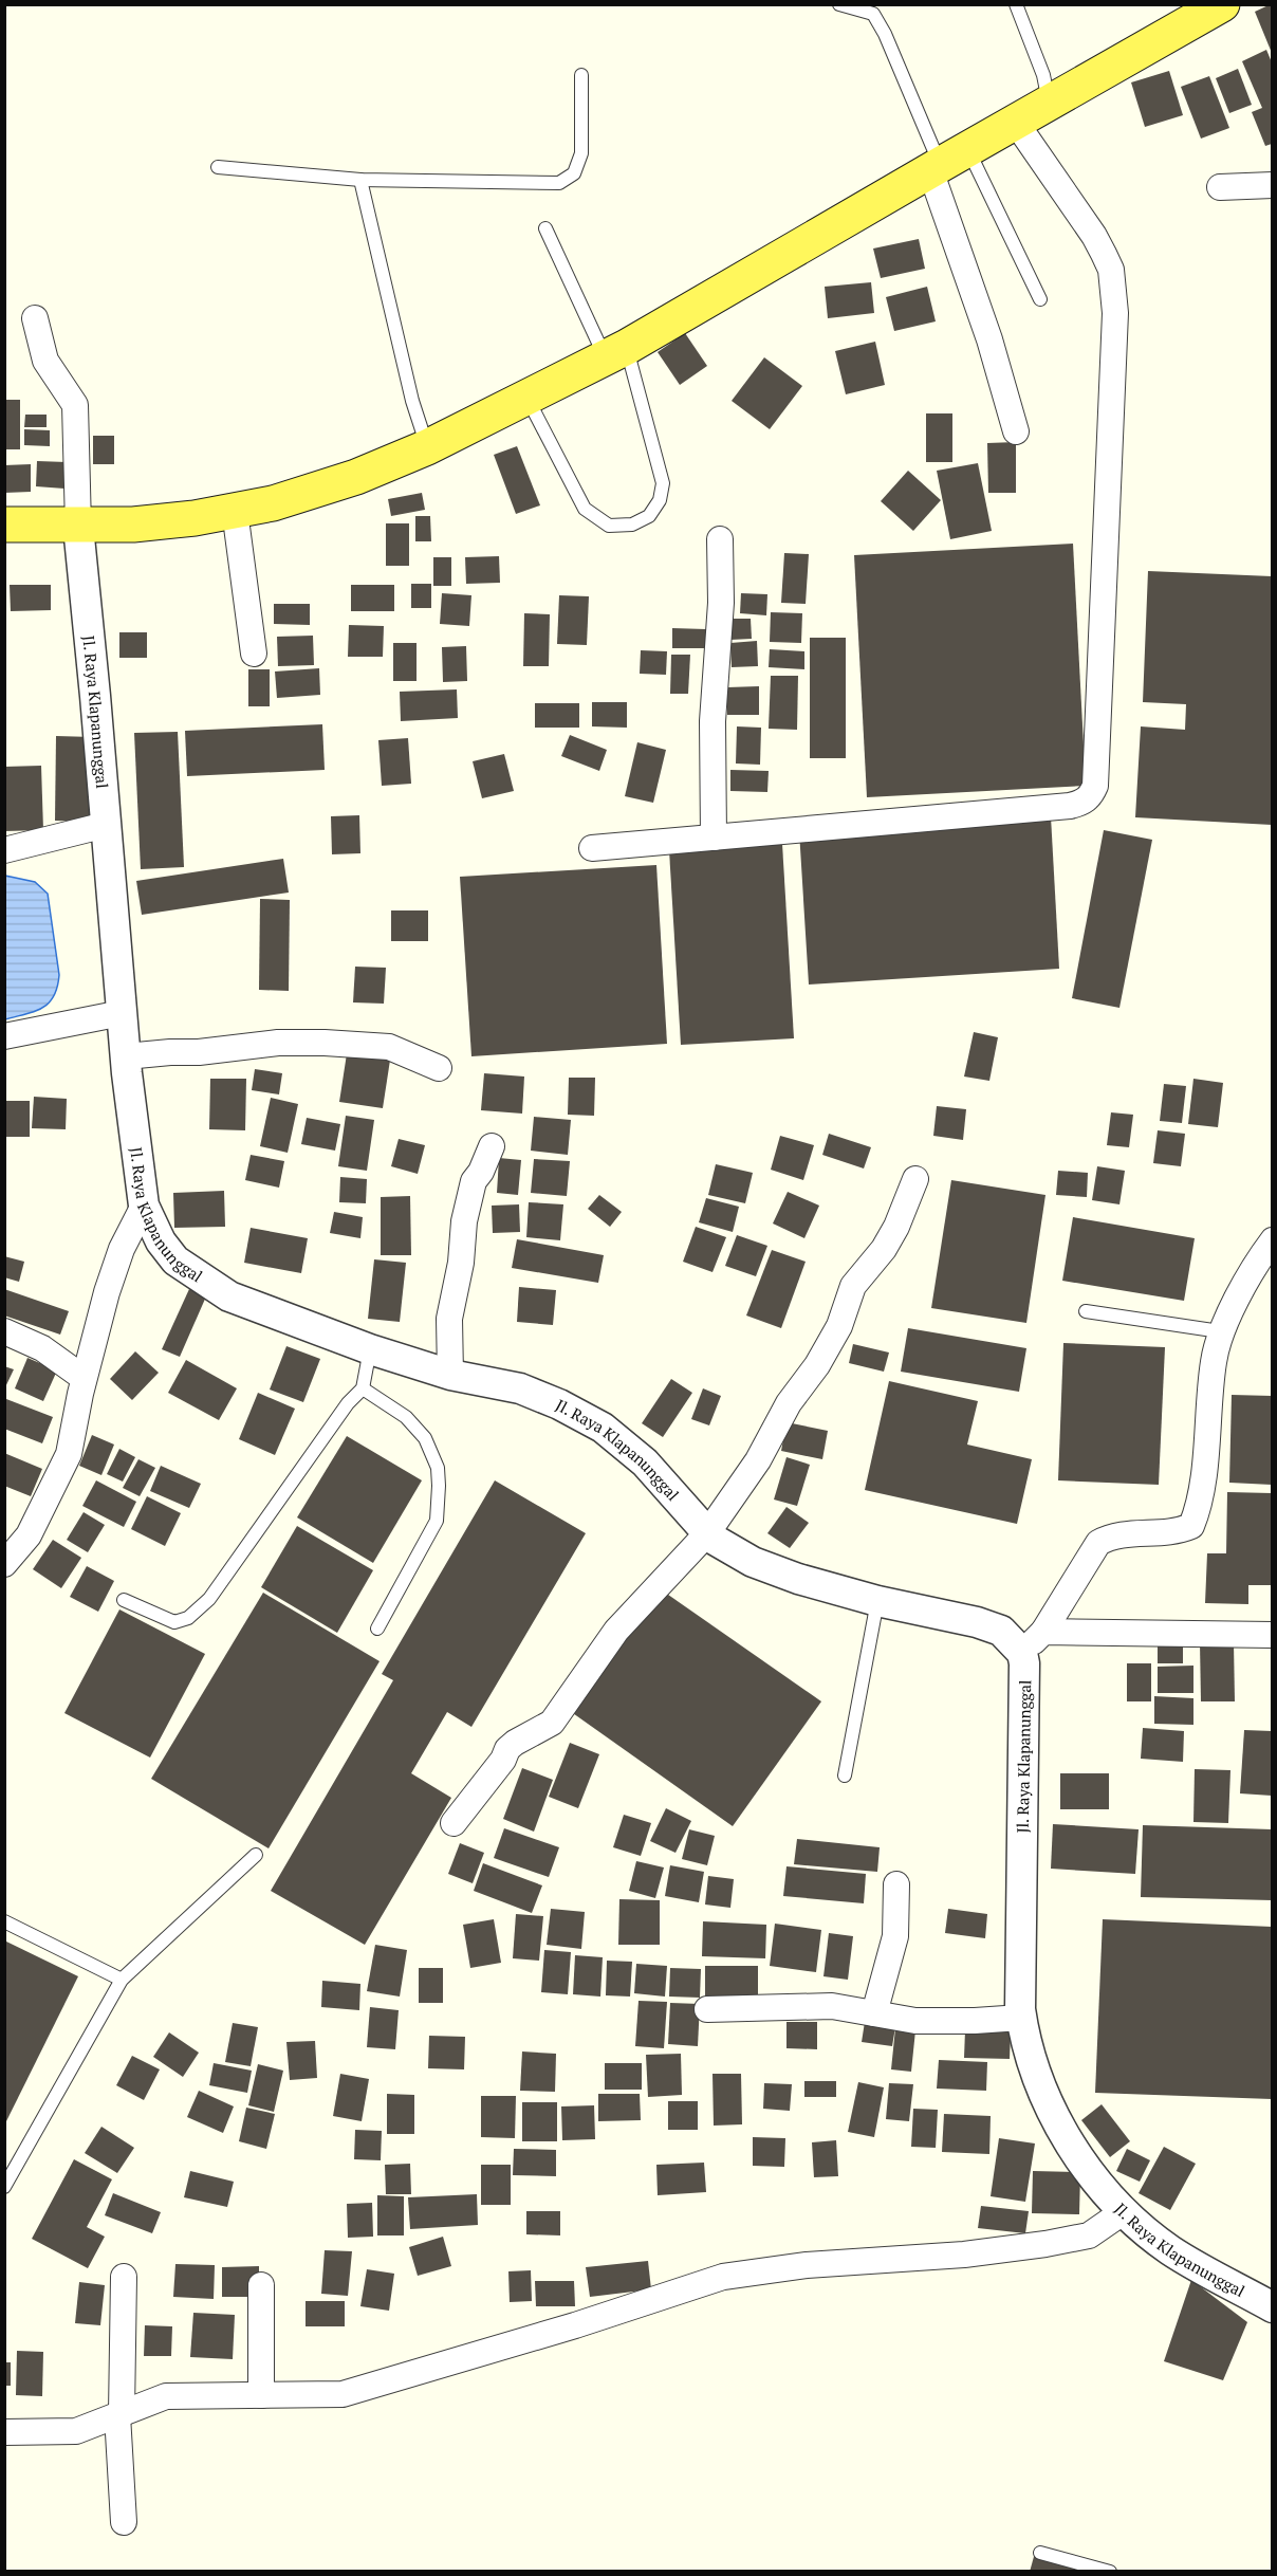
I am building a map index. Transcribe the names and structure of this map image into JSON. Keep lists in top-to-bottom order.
{
  "streets": {
    "street": ["Jl. Raya Klapanunggal"]
  }
}
